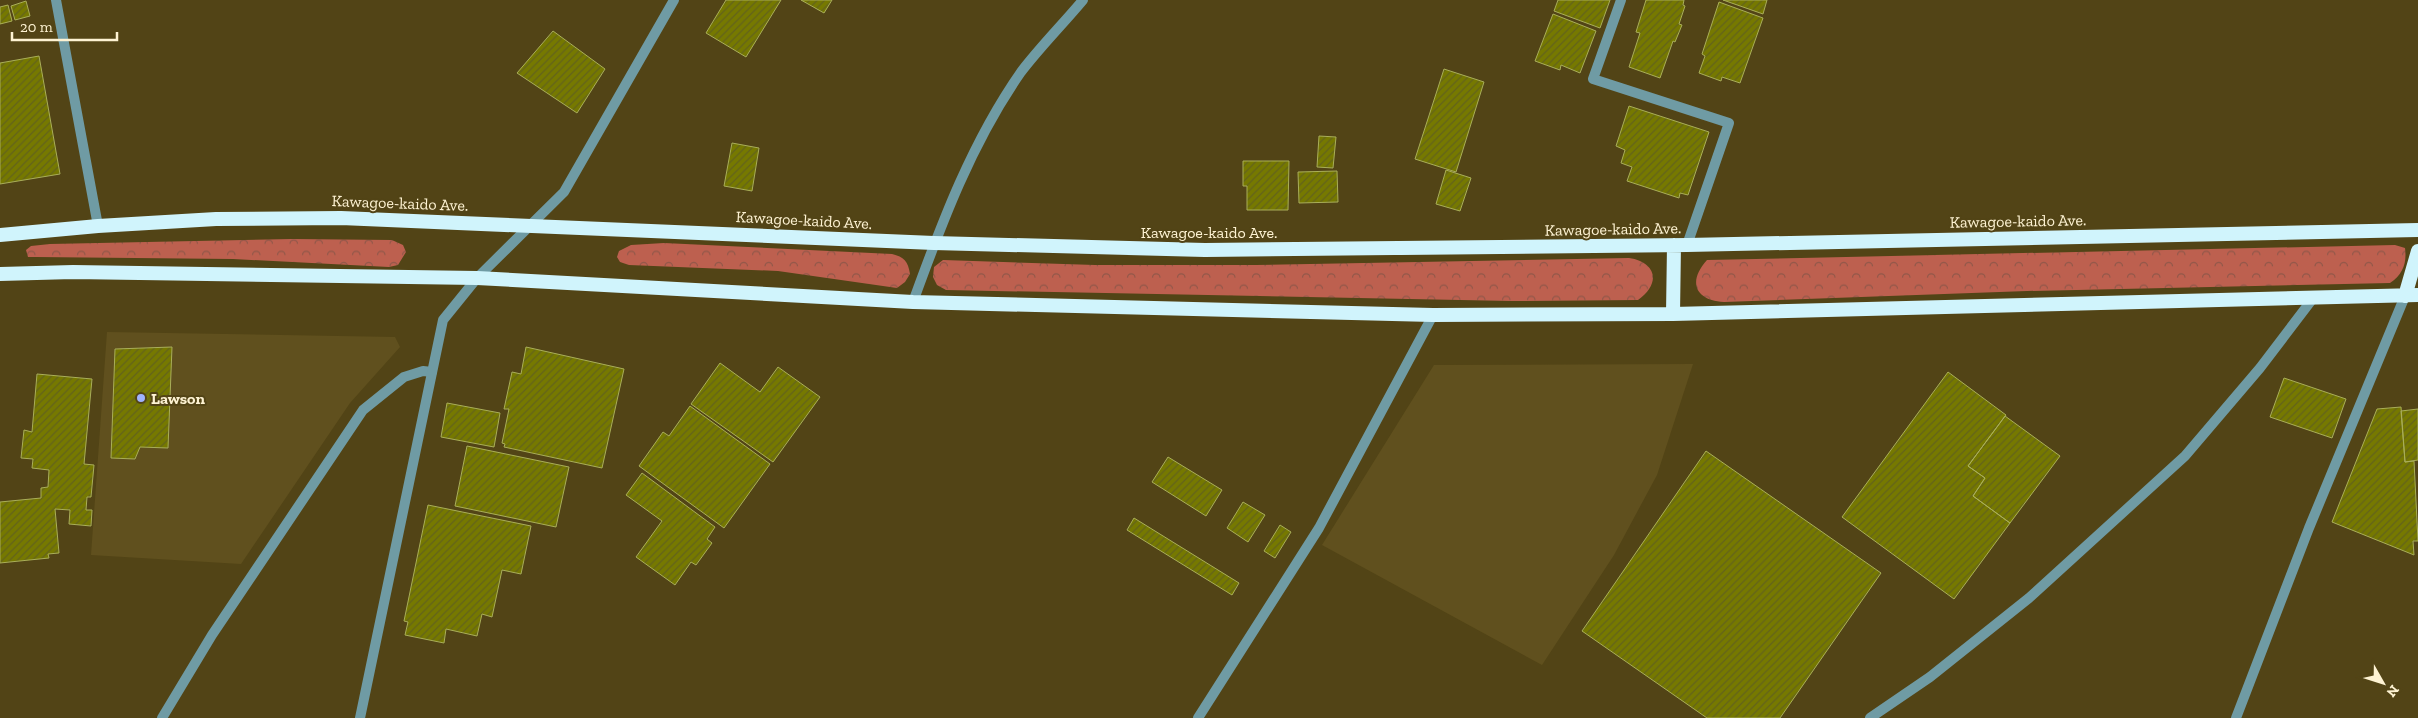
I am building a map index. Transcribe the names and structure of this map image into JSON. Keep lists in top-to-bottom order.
{
  "streets": {
    "highway": ["Kawagoe-kaido Ave."]
  },
  "places": ["Lawson"],
  "scale_bar": "20 m",
  "north": "bottom right"
}
